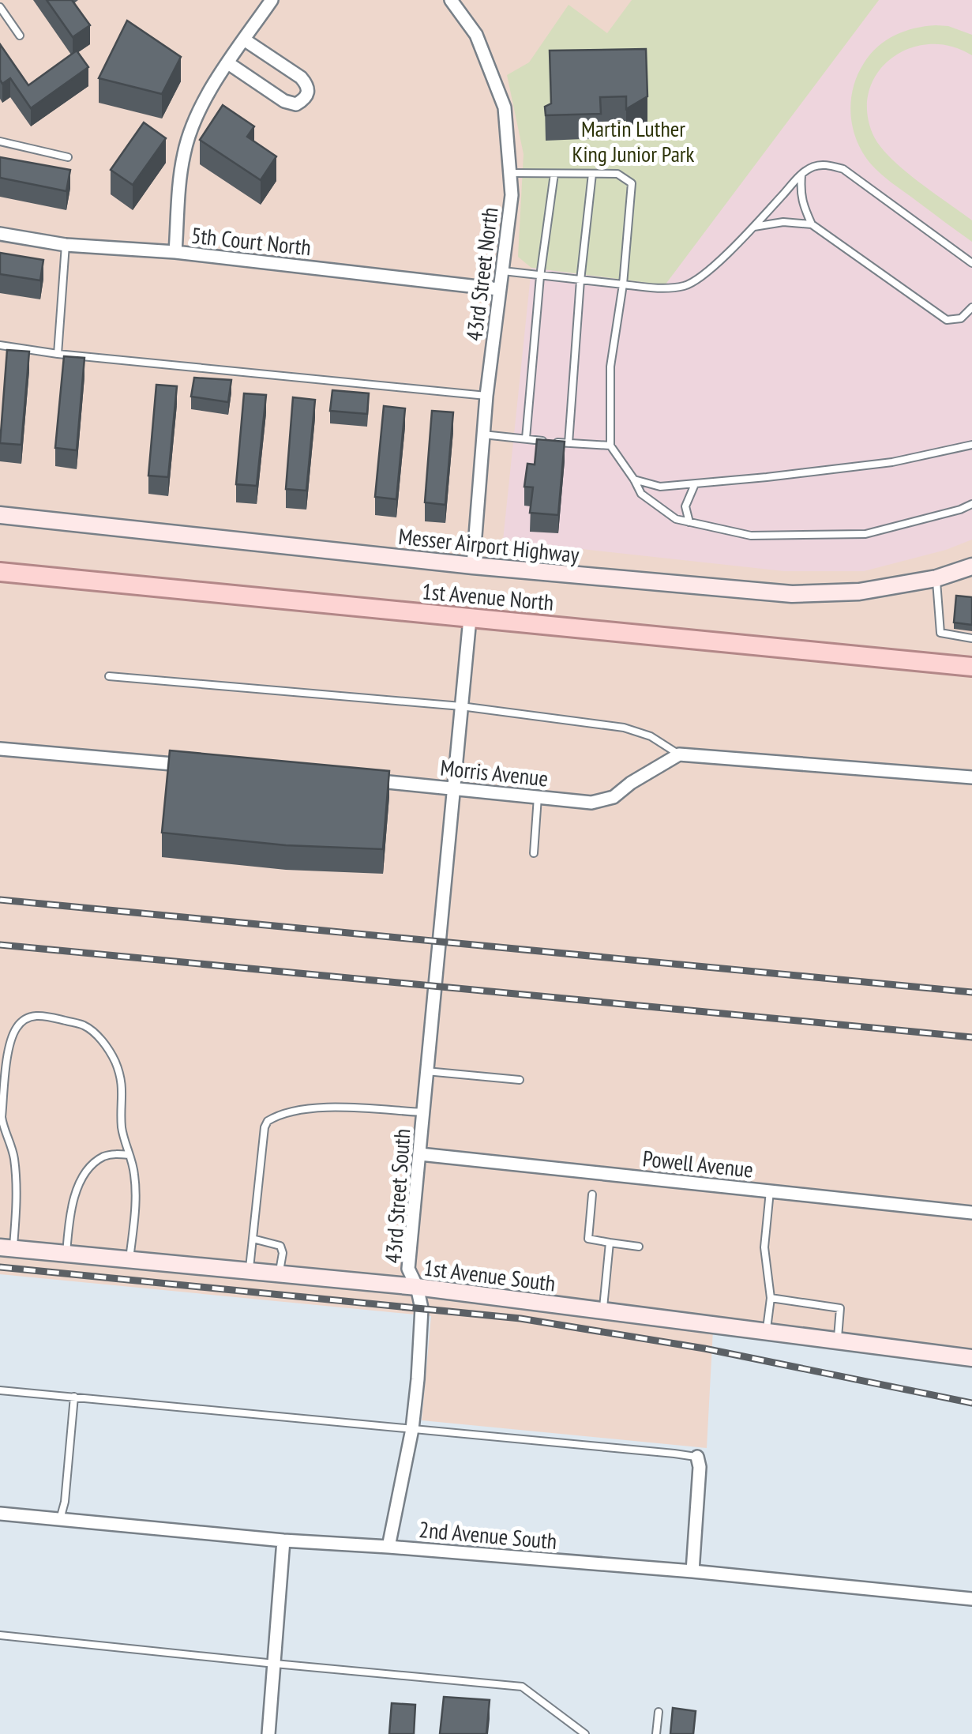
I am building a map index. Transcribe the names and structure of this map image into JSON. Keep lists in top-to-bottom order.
{
  "streets": {
    "main road": ["Messer Airport Highway", "1st Avenue North", "1st Avenue South"],
    "street": [
      "5th Court North",
      "43rd Street North",
      "Morris Avenue",
      "Powell Avenue",
      "43rd Street South",
      "2nd Avenue South"
    ]
  },
  "crossings": [
    ["5th Court North", "43rd Street North"],
    ["43rd Street North", "Messer Airport Highway"],
    ["Morris Avenue", "43rd Street South"],
    ["Powell Avenue", "43rd Street South"],
    ["43rd Street South", "1st Avenue South"],
    ["43rd Street South", "2nd Avenue South"]
  ],
  "parks": ["Martin Luther King Junior Park"]
}
